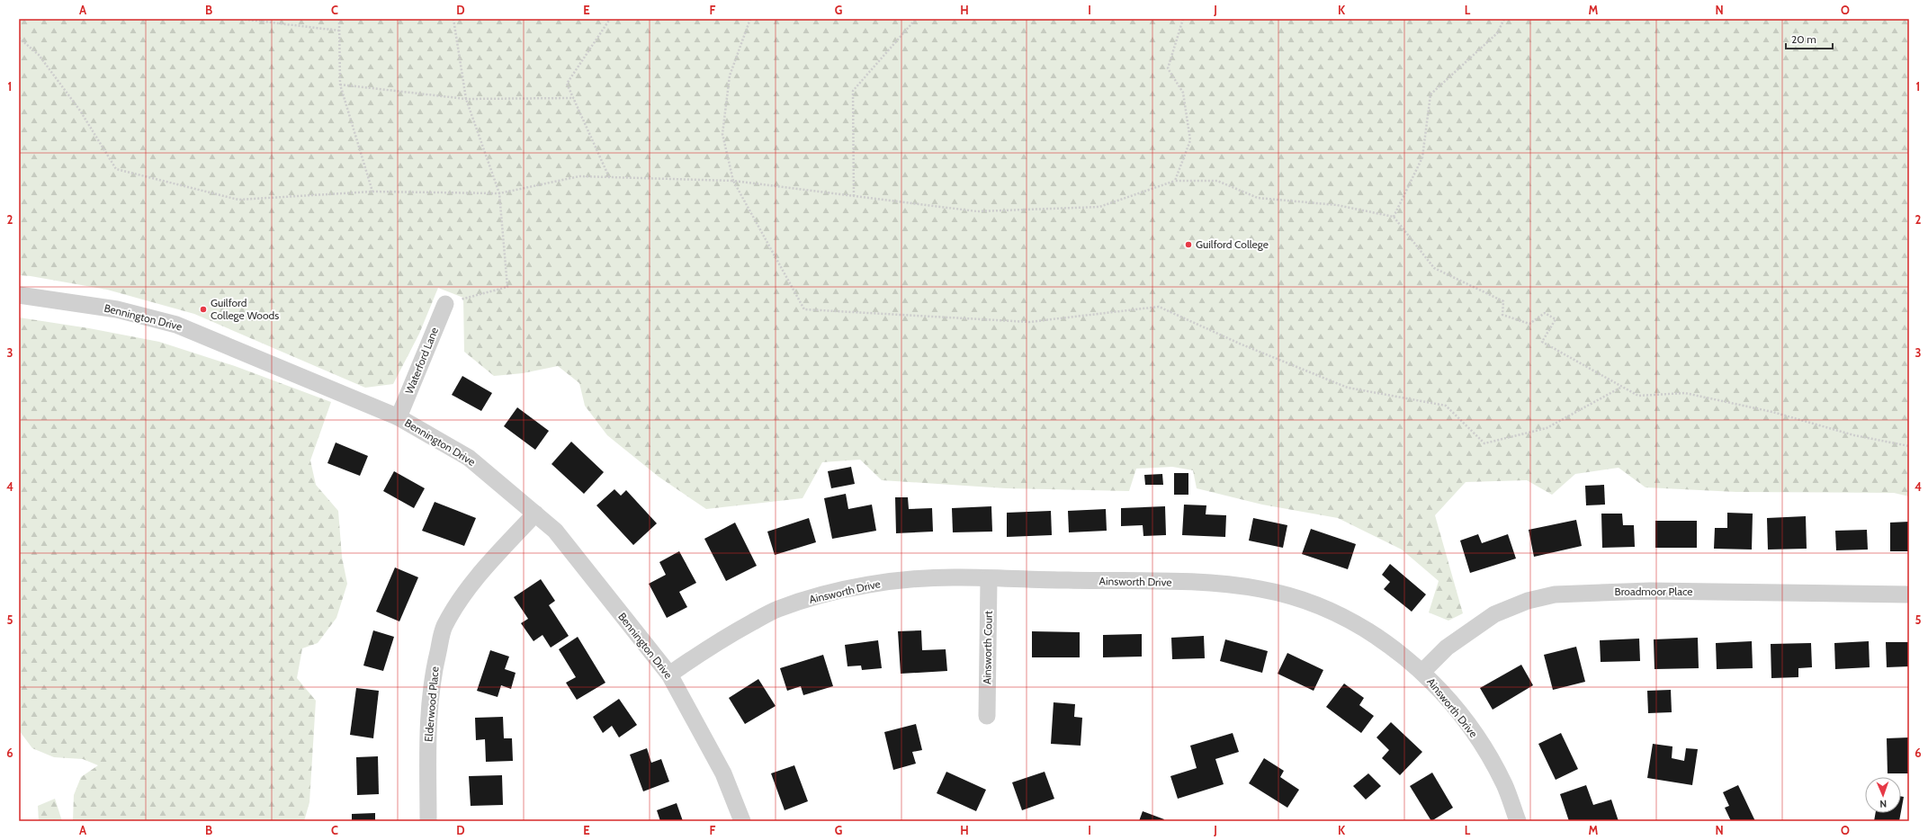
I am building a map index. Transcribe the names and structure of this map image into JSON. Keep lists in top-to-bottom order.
{
  "streets": {
    "street": [
      "Bennington Drive",
      "Waterford Lane",
      "Ainsworth Drive",
      "Broadmoor Place",
      "Ainsworth Court",
      "Elderwood Place"
    ]
  },
  "crossings": [
    ["Bennington Drive", "Waterford Lane"],
    ["Bennington Drive", "Ainsworth Drive"],
    ["Bennington Drive", "Elderwood Place"],
    ["Ainsworth Drive", "Broadmoor Place"],
    ["Ainsworth Drive", "Ainsworth Court"]
  ],
  "places": ["Guilford College", "Guilford College Woods"],
  "scale_bar": "20 m",
  "north": "bottom",
  "grid": {
    "columns": [
      "A",
      "B",
      "C",
      "D",
      "E",
      "F",
      "G",
      "H",
      "I",
      "J",
      "K",
      "L",
      "M",
      "N",
      "O"
    ],
    "rows": [
      "1",
      "2",
      "3",
      "4",
      "5",
      "6"
    ]
  }
}
